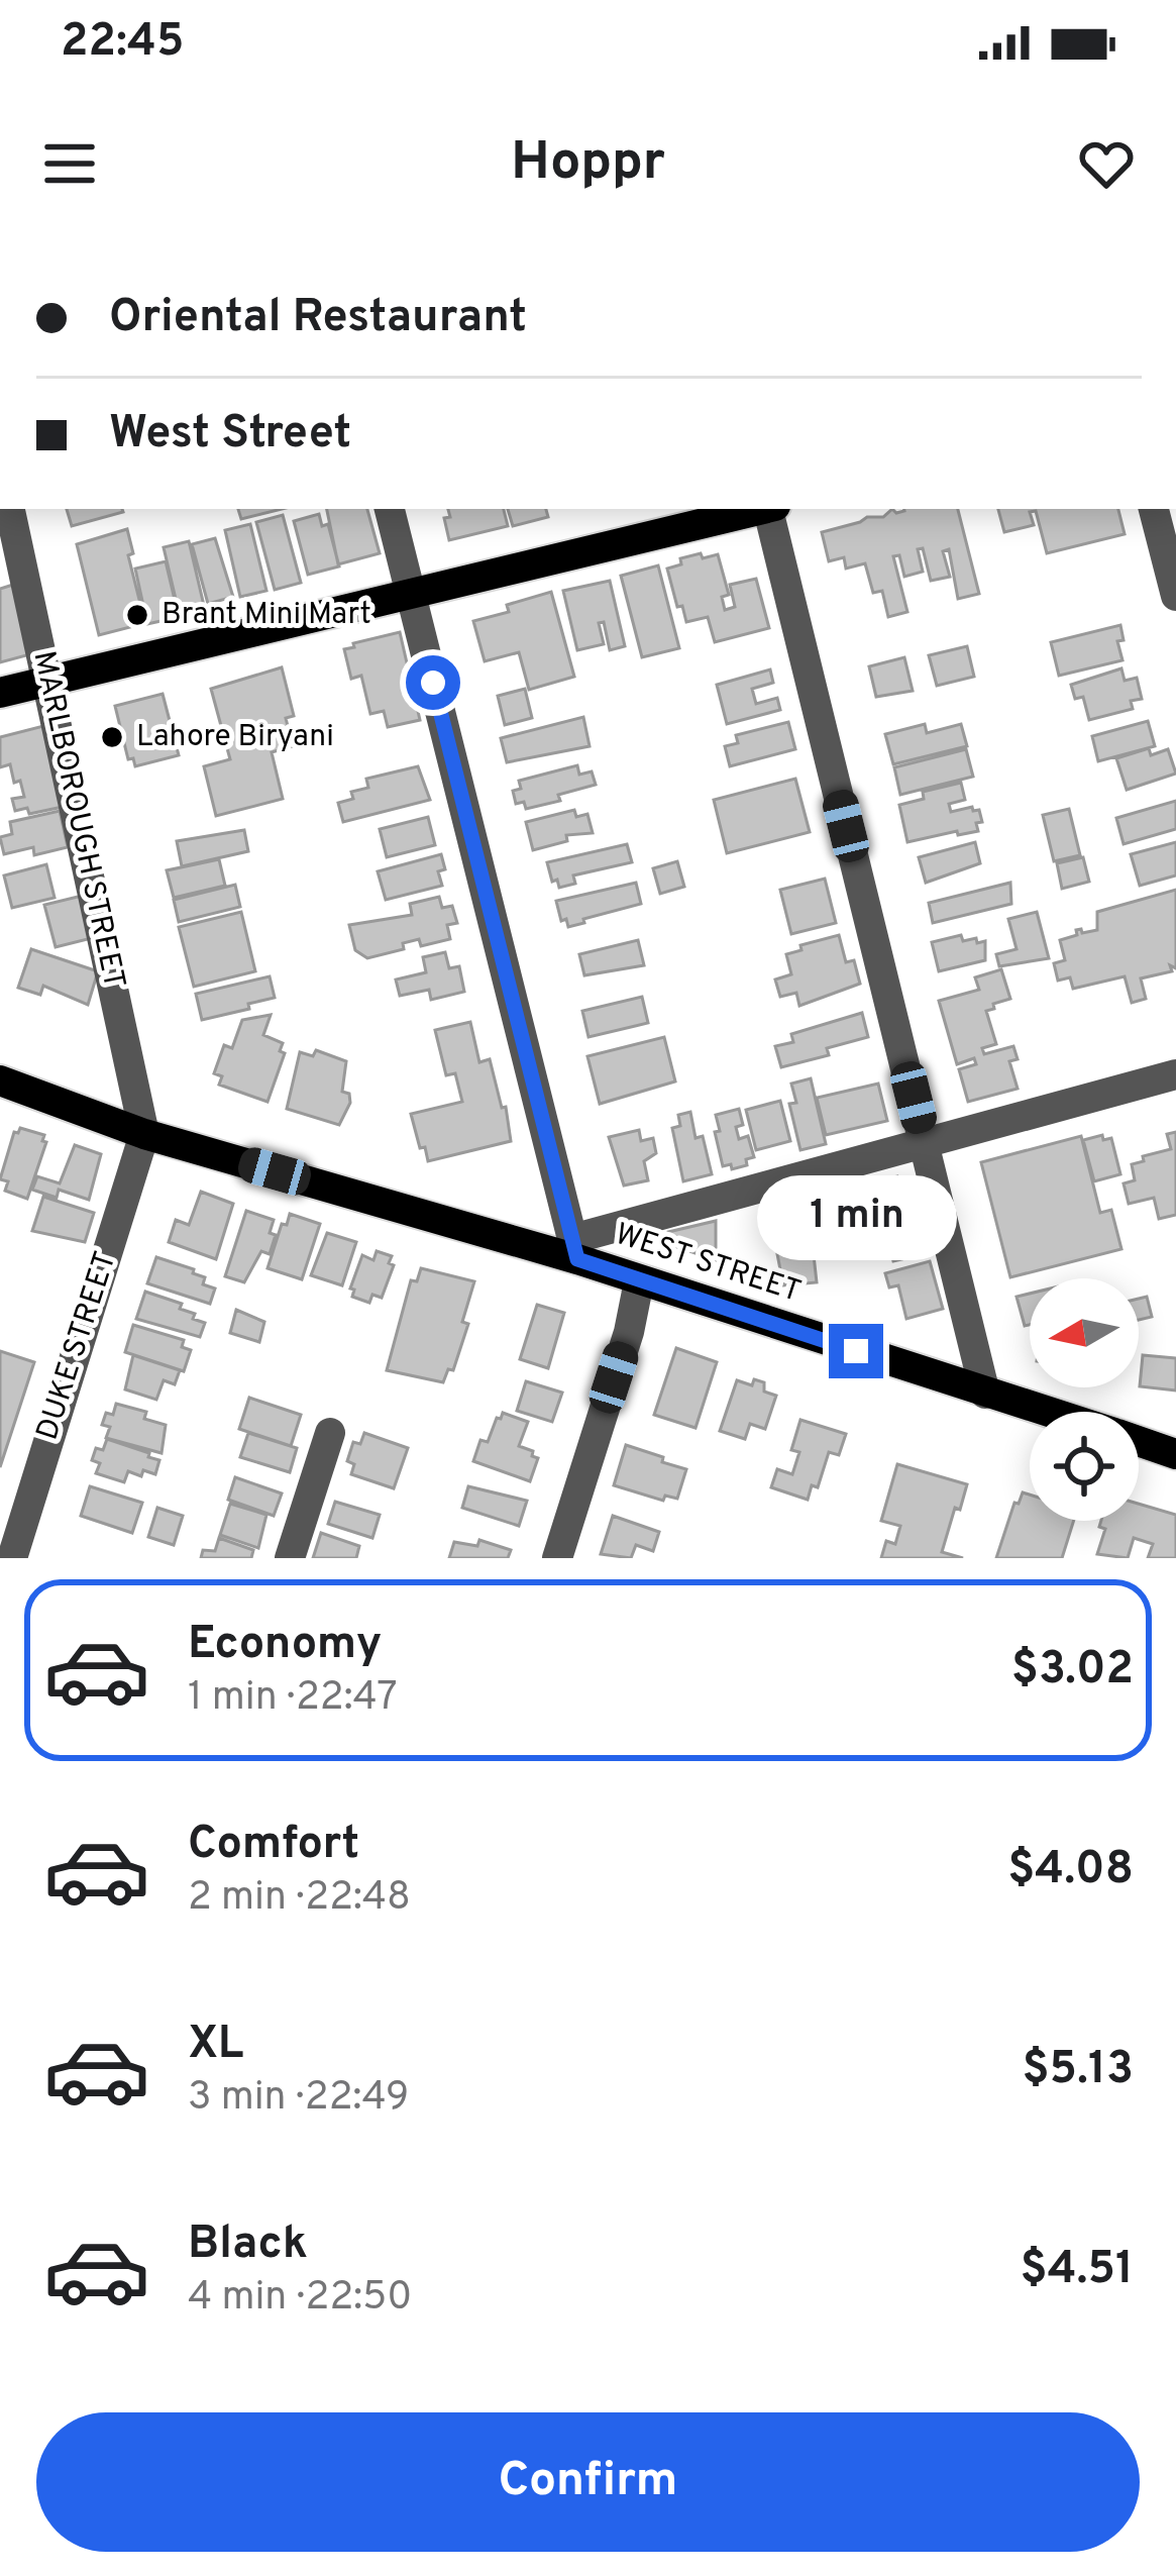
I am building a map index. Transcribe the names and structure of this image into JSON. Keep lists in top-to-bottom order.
{
  "streets": {
    "main road": ["WEST STREET"],
    "street": ["MARLBOROUGH STREET", "DUKE STREET"]
  },
  "crossings": [
    ["MARLBOROUGH STREET", "WEST STREET"],
    ["MARLBOROUGH STREET", "DUKE STREET"],
    ["WEST STREET", "DUKE STREET"]
  ],
  "places": ["Brant Mini Mart", "Lahore Biryani"],
  "north": "left",
  "page": {
    "status": "22:45",
    "header": "Hoppr",
    "banner": ["Oriental Restaurant", "West Street"],
    "bubble": "1 min",
    "list": [
      {
        "name": "Economy",
        "note": "1 min · 22:47",
        "value": "$3.02"
      },
      {
        "name": "Comfort",
        "note": "2 min · 22:48",
        "value": "$4.08"
      },
      {
        "name": "XL",
        "note": "3 min · 22:49",
        "value": "$5.13"
      },
      {
        "name": "Black",
        "note": "4 min · 22:50",
        "value": "$4.51"
      }
    ],
    "buttons": "Confirm"
  }
}
